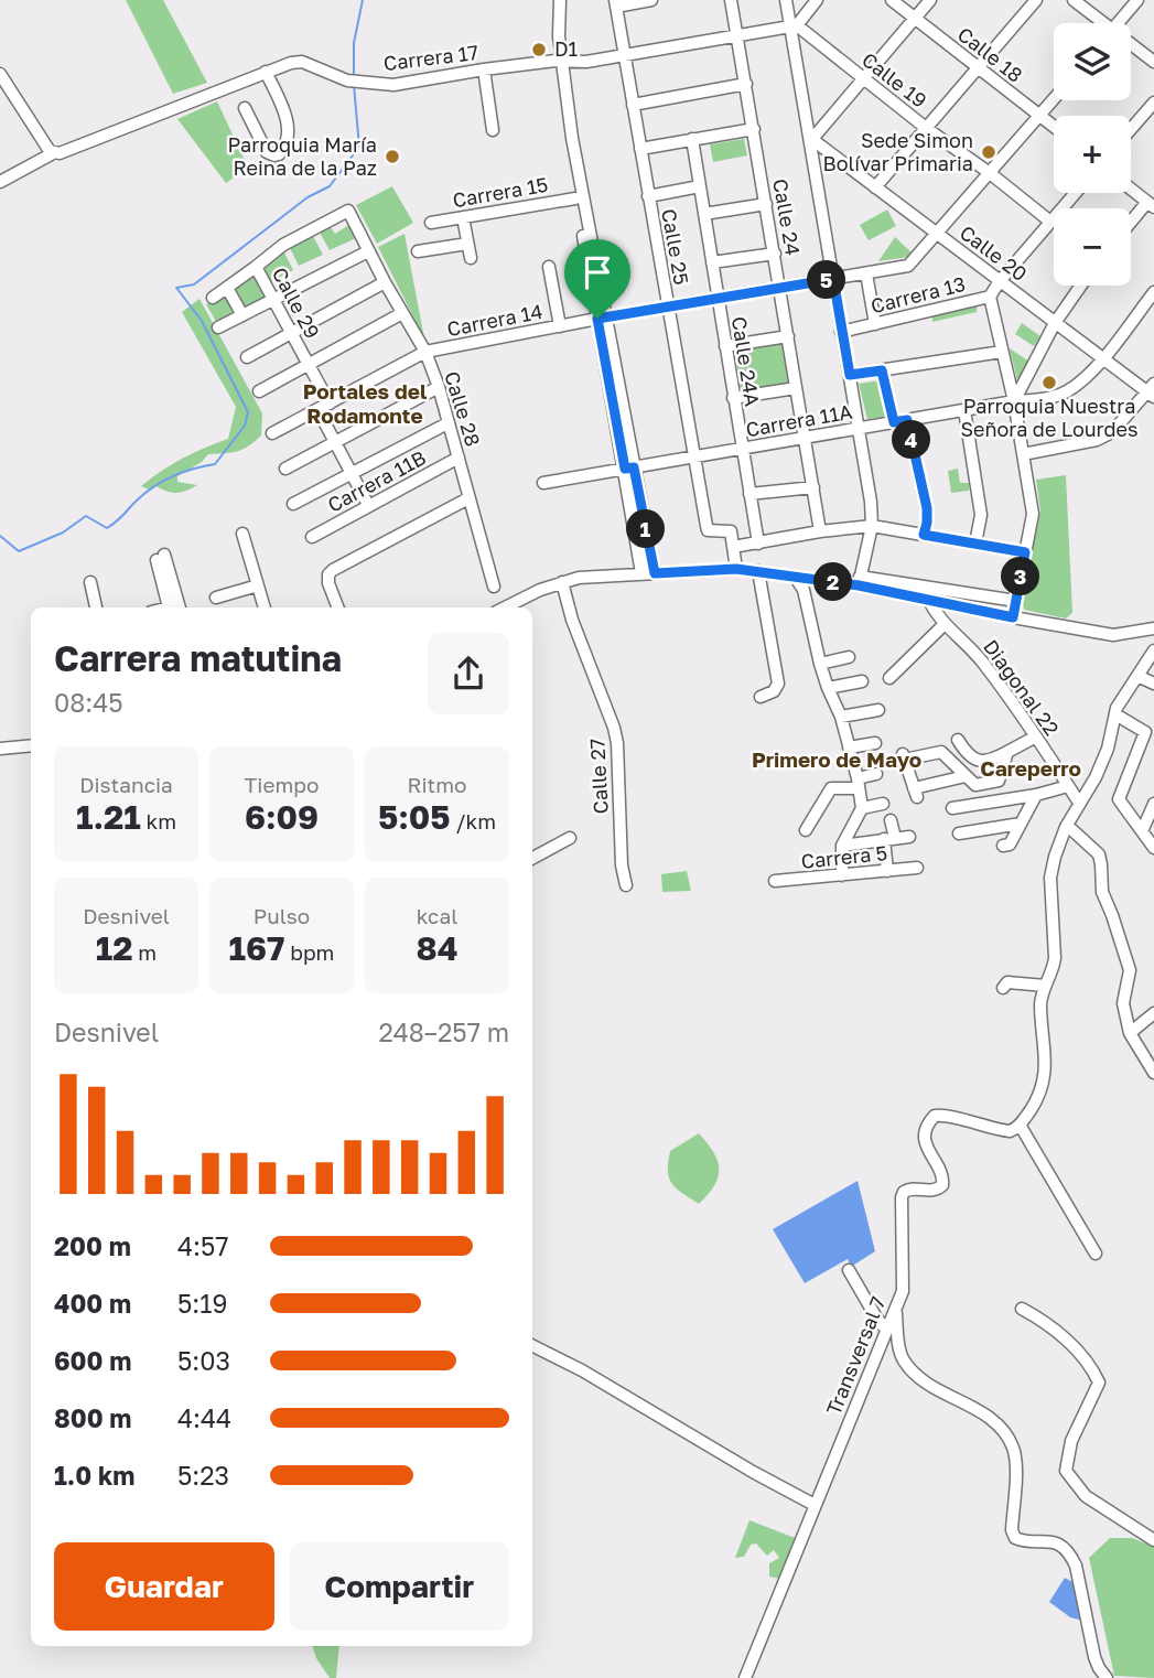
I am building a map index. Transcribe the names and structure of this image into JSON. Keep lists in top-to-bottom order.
{
  "streets": {
    "street": [
      "Calle 18",
      "Carrera 17",
      "Calle 19",
      "Carrera 15",
      "Calle 24",
      "Calle 25",
      "Calle 20",
      "Carrera 13",
      "Calle 29",
      "Carrera 14",
      "Calle 24A",
      "Calle 28",
      "Carrera 11A",
      "Carrera 11B",
      "Diagonal 22",
      "Calle 27",
      "Carrera 5",
      "Transversal 7"
    ]
  },
  "crossings": [
    ["Carrera 17", "Calle 19"],
    ["Carrera 17", "Calle 24"],
    ["Carrera 17", "Calle 25"],
    ["Calle 19", "Carrera 13"],
    ["Calle 24", "Carrera 14"],
    ["Calle 24", "Carrera 11A"],
    ["Calle 25", "Carrera 14"],
    ["Calle 25", "Carrera 11A"],
    ["Calle 20", "Carrera 13"],
    ["Calle 20", "Carrera 14"],
    ["Calle 20", "Carrera 11A"],
    ["Calle 29", "Carrera 14"],
    ["Calle 29", "Calle 28"],
    ["Carrera 14", "Calle 24A"],
    ["Carrera 14", "Calle 28"],
    ["Calle 24A", "Carrera 11A"],
    ["Calle 28", "Carrera 11B"]
  ],
  "districts": ["Portales del Rodamonte", "Primero de Mayo", "Careperro"],
  "places": [
    "D1",
    "Sede Simon Bolívar Primaria",
    "Parroquia María Reina de la Paz",
    "Parroquia Nuestra Señora de Lourdes"
  ],
  "page": {
    "map_buttons": ["+", "−"],
    "pins": [
      "5",
      "4",
      "1",
      "3",
      "2"
    ],
    "heading": ["Carrera matutina", "08:45"],
    "stats": [
      ["Distancia", "1.21 km"],
      ["Tiempo", "6:09"],
      ["Ritmo", "5:05 /km"],
      ["Desnivel", "12 m"],
      ["Pulso", "167 bpm"],
      ["kcal", "84"]
    ],
    "chart": ["Desnivel", "248–257 m"],
    "list": [
      {
        "name": "200 m",
        "note": "4:57"
      },
      {
        "name": "400 m",
        "note": "5:19"
      },
      {
        "name": "600 m",
        "note": "5:03"
      },
      {
        "name": "800 m",
        "note": "4:44"
      },
      {
        "name": "1.0 km",
        "note": "5:23"
      }
    ],
    "buttons": ["Guardar", "Compartir"]
  }
}
